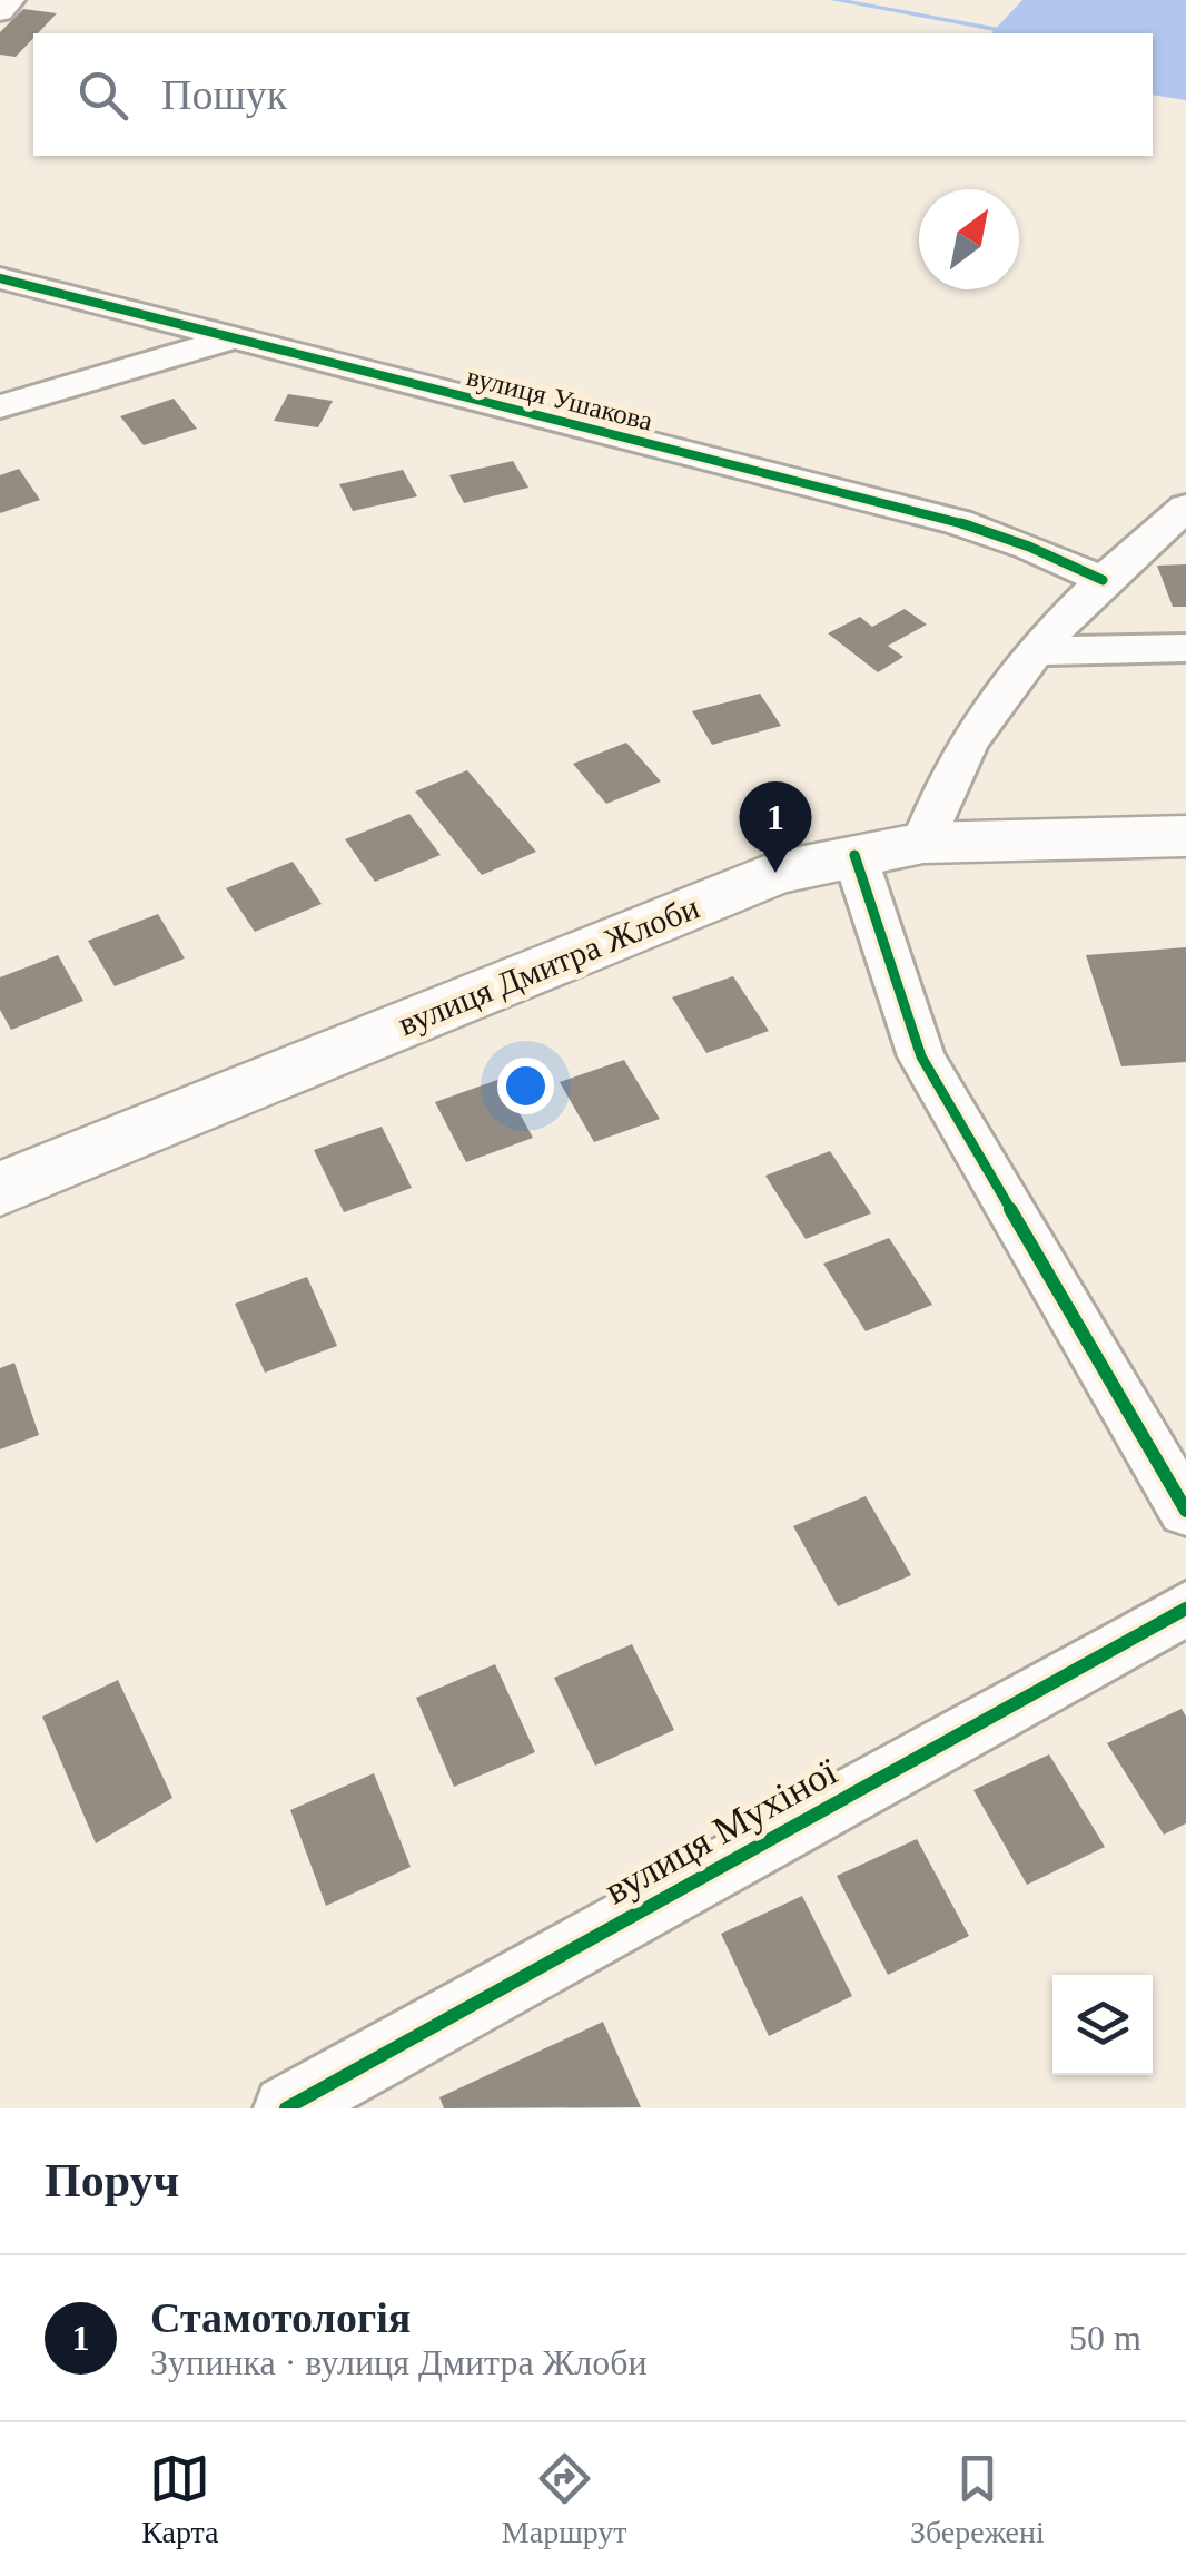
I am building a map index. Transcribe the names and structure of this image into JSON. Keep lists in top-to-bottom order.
{
  "streets": {
    "main road": ["вулиця Дмитра Жлоби"],
    "street": ["вулиця Ушакова", "вулиця Мухіної"]
  },
  "north": "top right",
  "page": {
    "search": "Пошук",
    "pins": "1",
    "heading": "Поруч",
    "list": [
      {
        "mark": "1",
        "name": "Стамотологія",
        "note": "Зупинка · вулиця Дмитра Жлоби",
        "value": "50 m"
      }
    ],
    "nav": ["Карта", "Маршрут", "Збережені"]
  }
}
